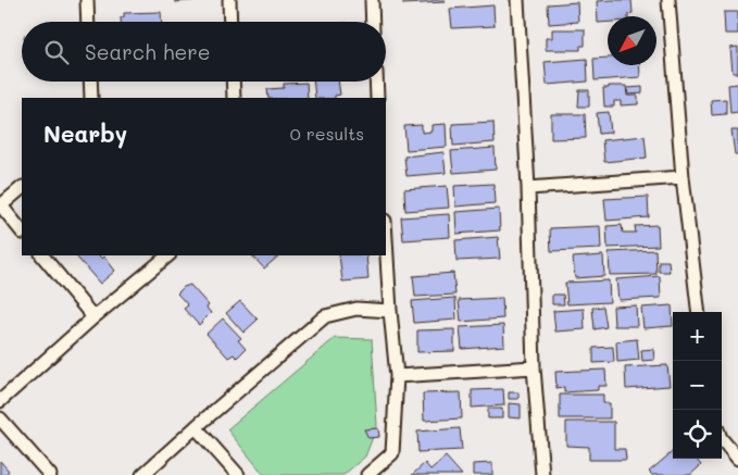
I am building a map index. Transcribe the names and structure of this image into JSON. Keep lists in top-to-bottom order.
{
  "north": "bottom left",
  "page": {
    "search": "Search here",
    "heading": ["Nearby", "0 results"],
    "map_buttons": ["+", "−"]
  }
}
